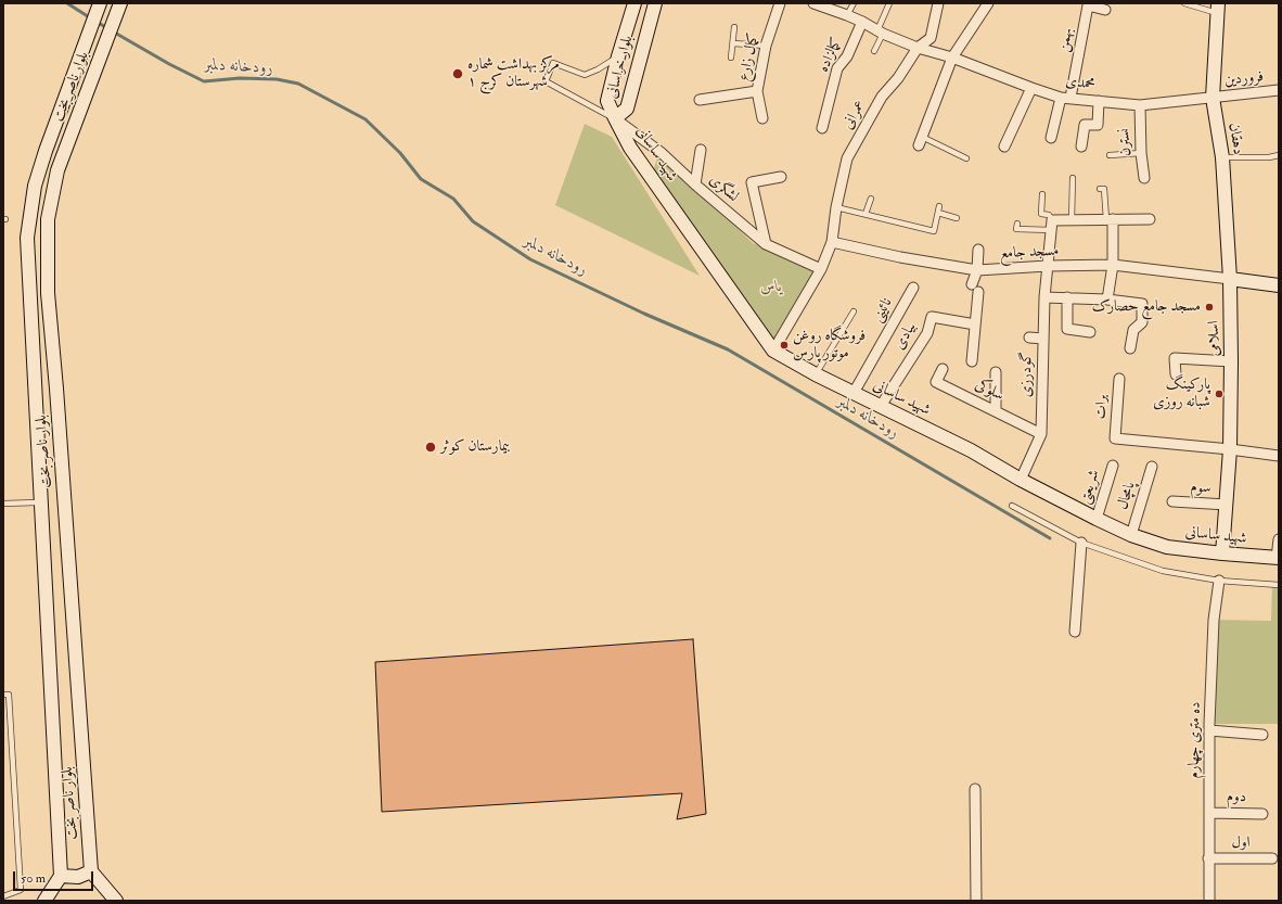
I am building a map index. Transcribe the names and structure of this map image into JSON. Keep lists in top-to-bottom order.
{
  "streets": {
    "main road": [
      "بلوار خراسانی",
      "بلوار ناصر بخت",
      "دهقان",
      "شهید ساسانی",
      "اسلامی"
    ],
    "street": [
      "بهمن",
      "کمالزاده",
      "کمال زارع",
      "فروردین",
      "محمدی",
      "عمرانی",
      "نسترن",
      "لشگری",
      "مسجد جامع",
      "نائینی",
      "بیادی",
      "گودرزی",
      "سلوکی",
      "برات",
      "شریعتی",
      "سوم",
      "پامچال",
      "ده متری چهارم",
      "دوم",
      "اول"
    ]
  },
  "crossings": [
    ["بهمن", "محمدی"],
    ["کمالزاده", "محمدی"],
    ["بلوار خراسانی", "شهید ساسانی"],
    ["بلوار خراسانی", "لشگری"],
    ["فروردین", "محمدی"],
    ["فروردین", "دهقان"],
    ["محمدی", "عمرانی"],
    ["محمدی", "دهقان"],
    ["محمدی", "نسترن"],
    ["عمرانی", "شهید ساسانی"],
    ["عمرانی", "لشگری"],
    ["عمرانی", "مسجد جامع"],
    ["دهقان", "مسجد جامع"],
    ["دهقان", "اسلامی"],
    ["شهید ساسانی", "لشگری"],
    ["شهید ساسانی", "نائینی"],
    ["شهید ساسانی", "بیادی"],
    ["شهید ساسانی", "اسلامی"],
    ["شهید ساسانی", "گودرزی"],
    ["شهید ساسانی", "شریعتی"],
    ["شهید ساسانی", "پامچال"],
    ["مسجد جامع", "اسلامی"],
    ["مسجد جامع", "گودرزی"],
    ["اسلامی", "برات"],
    ["اسلامی", "سوم"],
    ["گودرزی", "سلوکی"],
    ["ده متری چهارم", "دوم"],
    ["ده متری چهارم", "اول"]
  ],
  "water": ["رودخانه دلمبر"],
  "parks": ["یاس"],
  "places": [
    "مرکز بهداشت شماره ۱ شهرستان کرج",
    "مسجد جامع حصارک",
    "فروشگاه روغن موتور پارس",
    "پارکینگ شبانه روزی",
    "بیمارستان کوثر"
  ],
  "scale_bar": "50 m"
}
